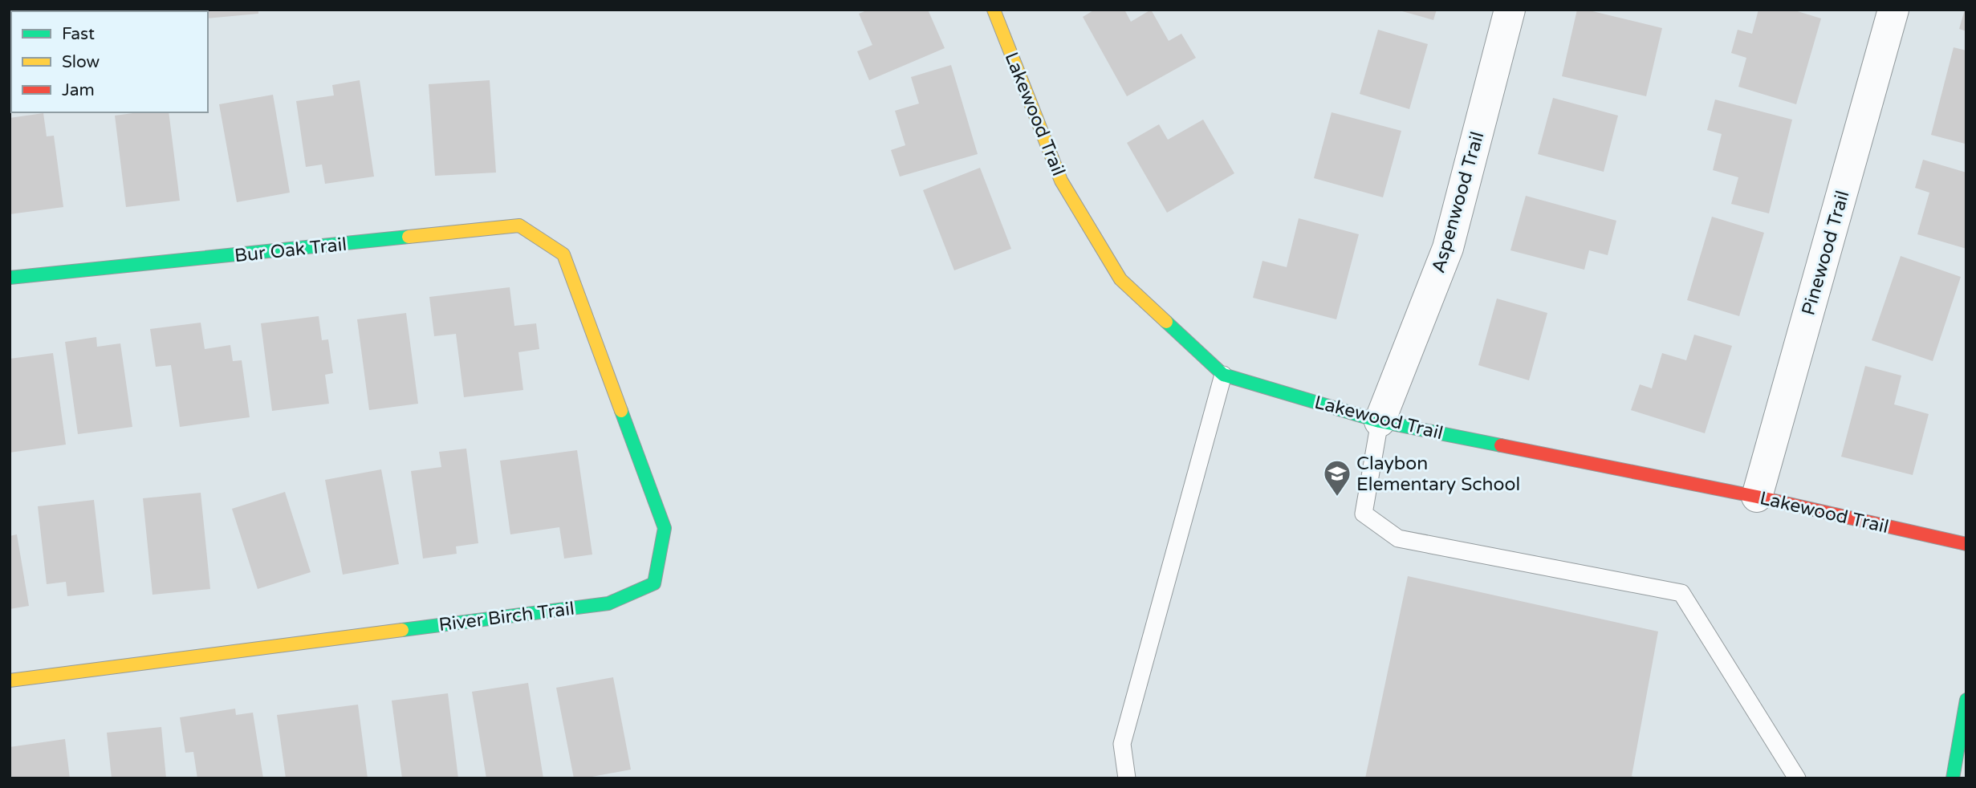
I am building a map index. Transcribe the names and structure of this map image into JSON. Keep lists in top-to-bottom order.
{
  "streets": {
    "street": [
      "Lakewood Trail",
      "Aspenwood Trail",
      "Bur Oak Trail",
      "Pinewood Trail",
      "River Birch Trail"
    ]
  },
  "crossings": [
    ["Lakewood Trail", "Aspenwood Trail"],
    ["Lakewood Trail", "Pinewood Trail"],
    ["Bur Oak Trail", "River Birch Trail"]
  ],
  "places": {
    "school or university": ["Claybon Elementary School"]
  },
  "legend": ["Fast", "Slow", "Jam"]
}
